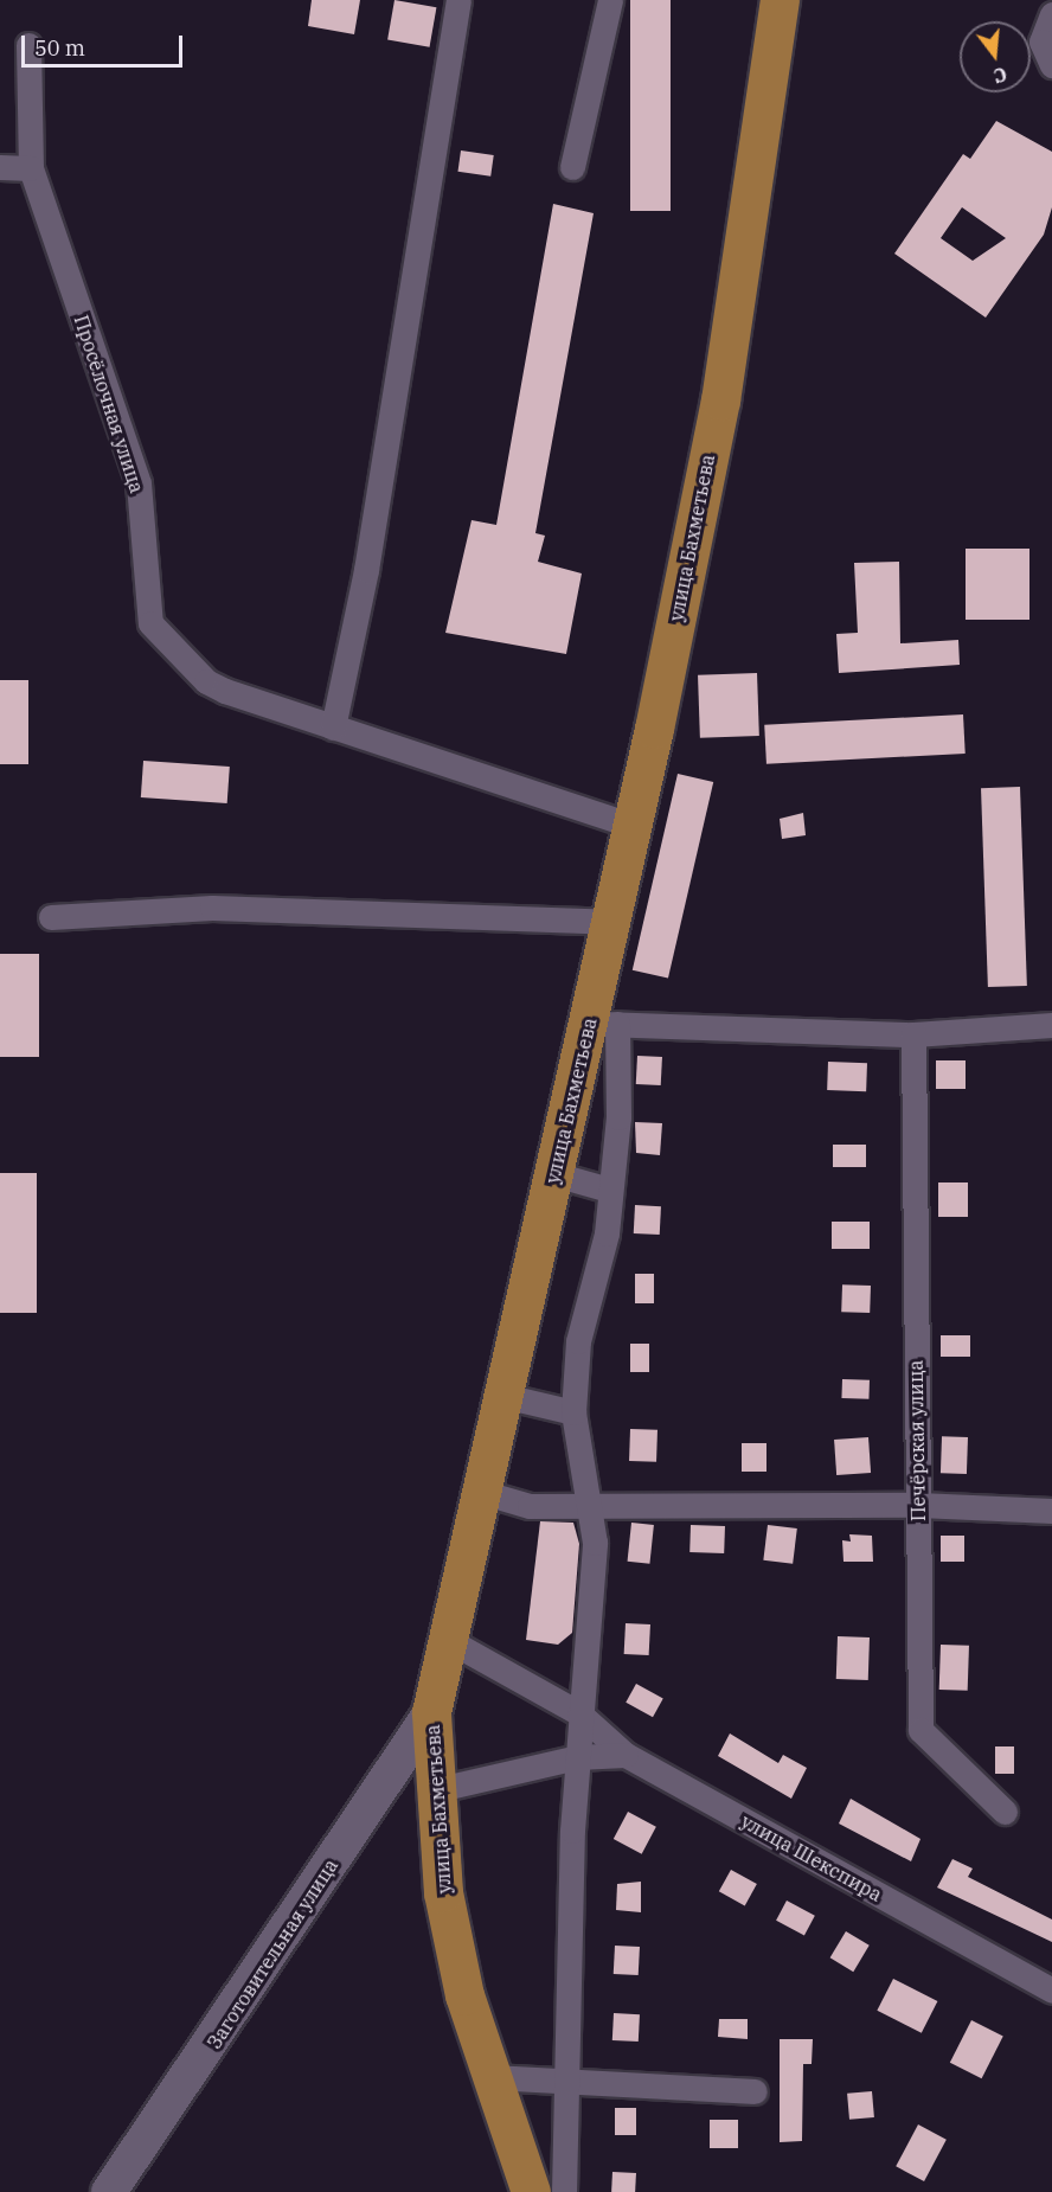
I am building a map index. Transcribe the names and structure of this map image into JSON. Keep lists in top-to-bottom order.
{
  "streets": {
    "main road": ["улица Бахметьева", "Заготовительная улица"],
    "street": ["Просёлочная улица", "Печёрская улица", "улица Шекспира"]
  },
  "crossings": [
    ["Просёлочная улица", "улица Бахметьева"],
    ["улица Бахметьева", "улица Шекспира"],
    ["улица Бахметьева", "Заготовительная улица"]
  ],
  "scale_bar": "50 m",
  "north": "bottom"
}
